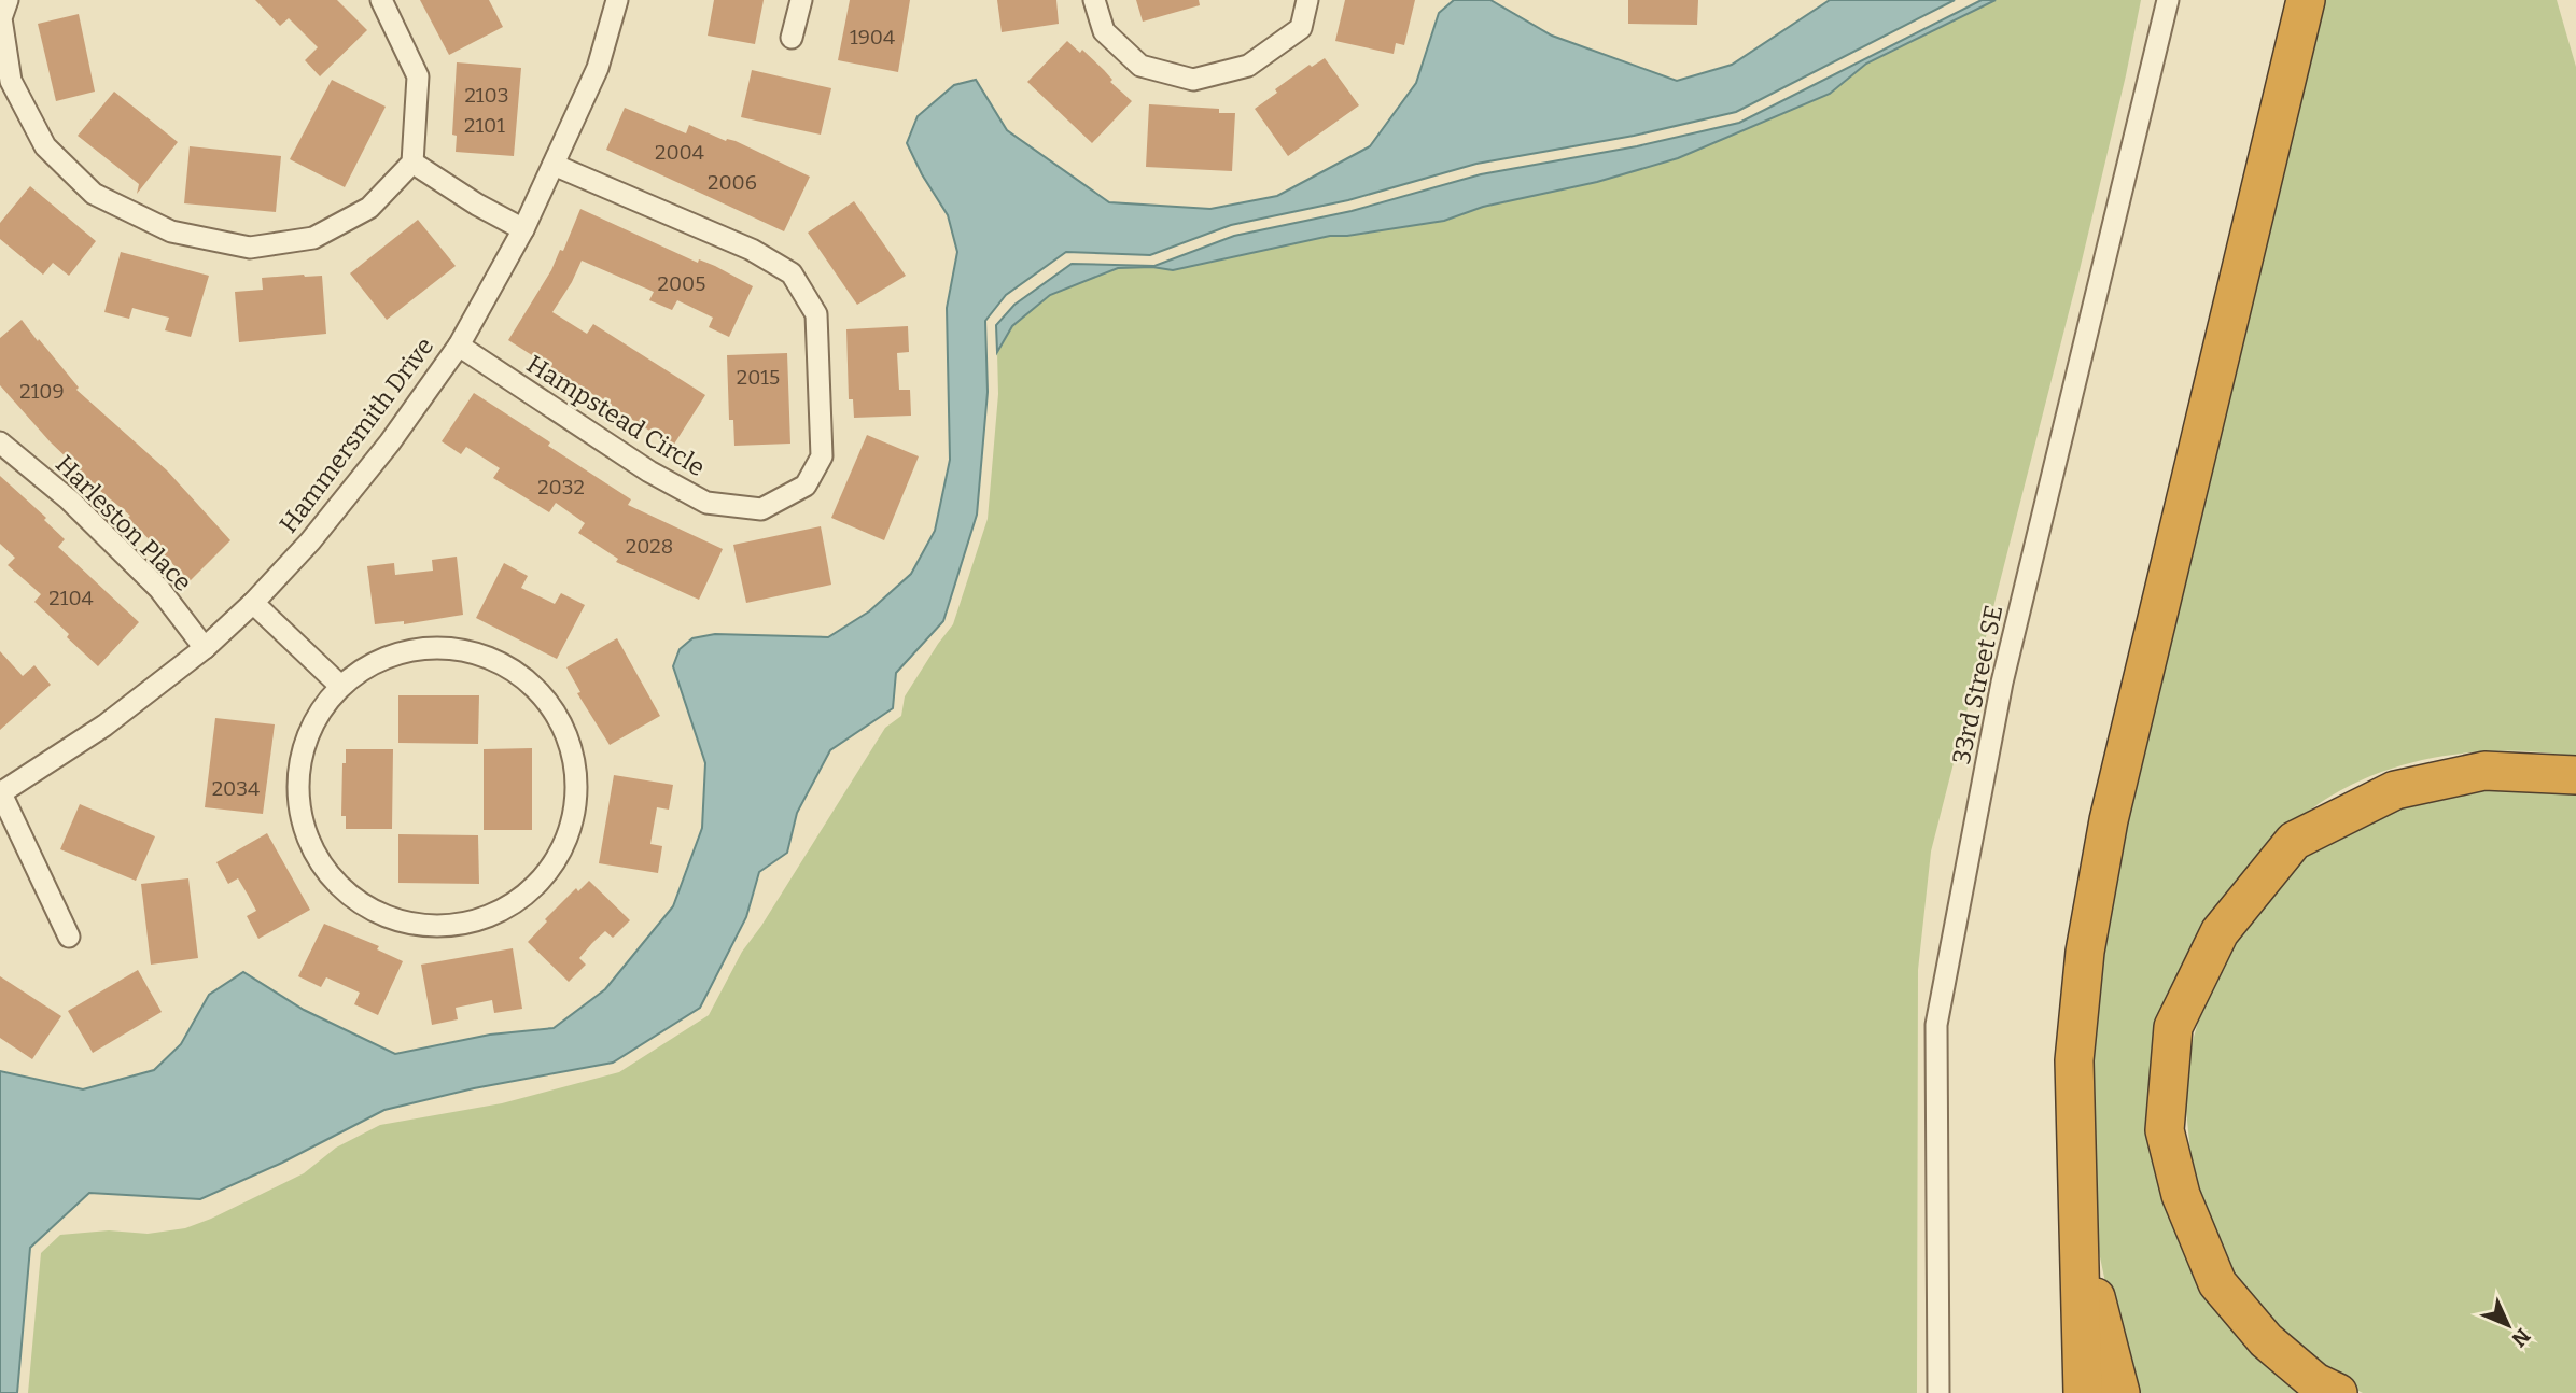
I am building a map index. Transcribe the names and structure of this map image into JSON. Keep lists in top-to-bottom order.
{
  "streets": {
    "street": [
      "Hampstead Circle",
      "Hammersmith Drive",
      "Harleston Place",
      "33rd Street SE"
    ]
  },
  "crossings": [
    ["Hampstead Circle", "Hammersmith Drive"],
    ["Hammersmith Drive", "Harleston Place"]
  ],
  "house_numbers": [
    "1904",
    "2103",
    "2101",
    "2004",
    "2006",
    "2005",
    "2015",
    "2109",
    "2032",
    "2028",
    "2104",
    "2034"
  ],
  "north": "bottom right"
}
